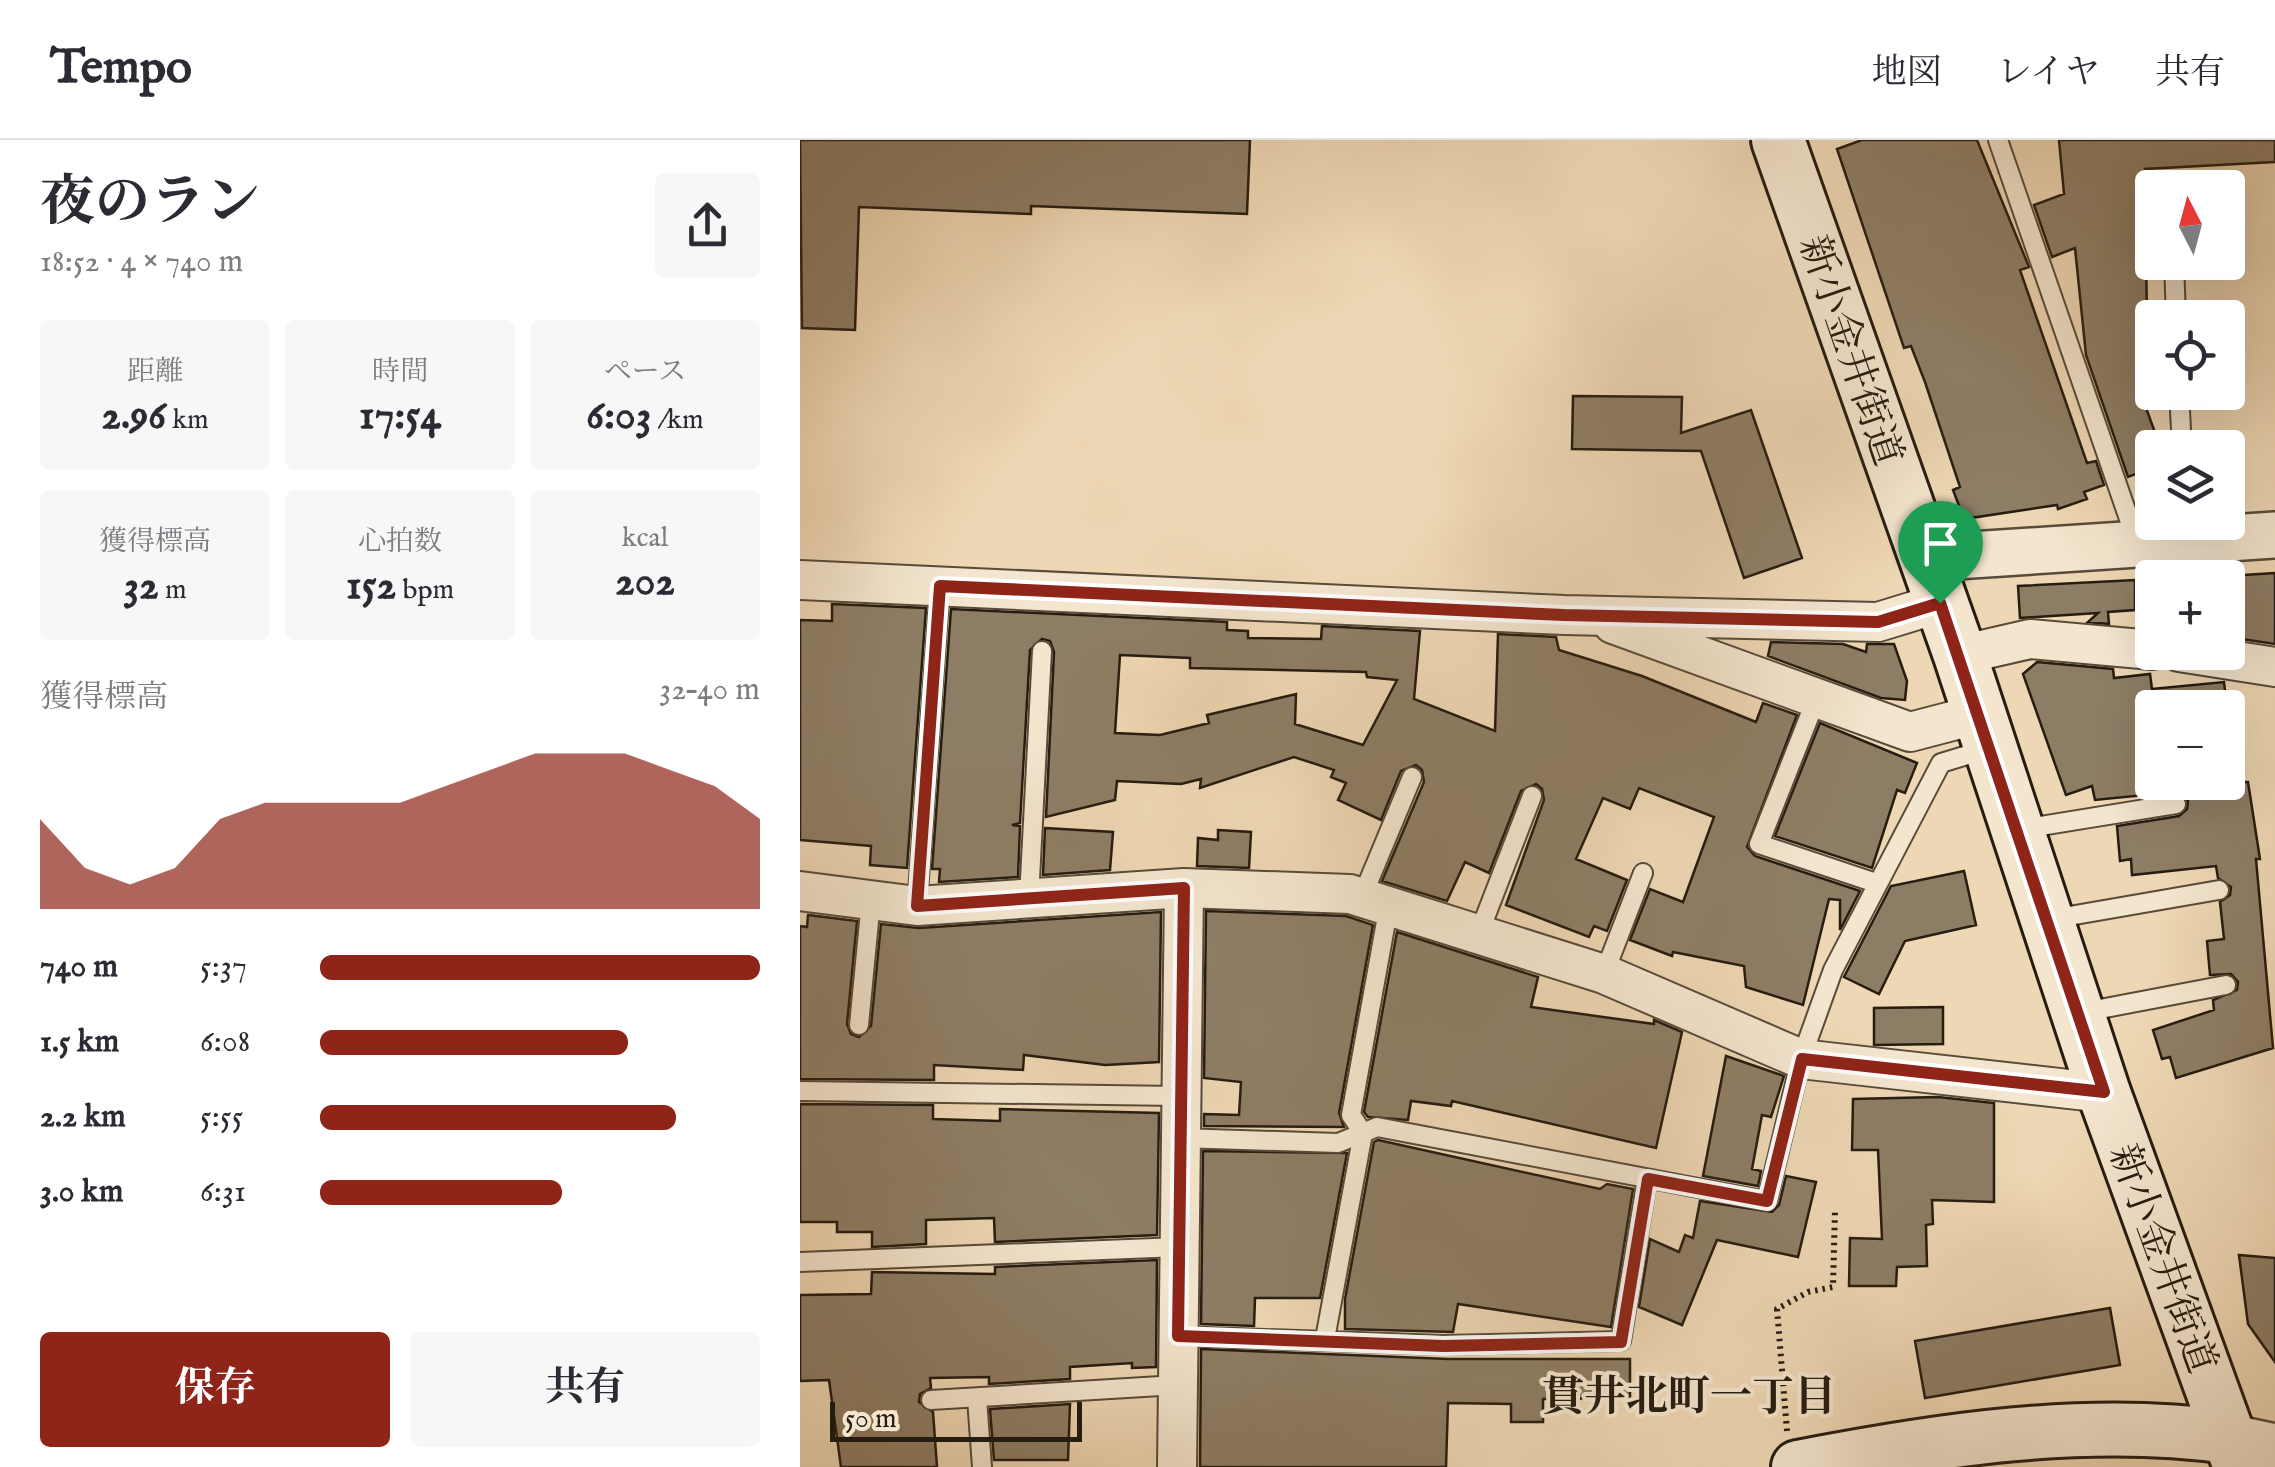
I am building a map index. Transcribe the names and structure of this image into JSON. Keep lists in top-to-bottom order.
{
  "streets": {
    "main road": ["新小金井街道"]
  },
  "districts": ["貫井北町一丁目"],
  "scale_bar": "50 m",
  "north": "top",
  "page": {
    "header": "Tempo",
    "nav": ["地図", "レイヤ", "共有"],
    "heading": ["夜のラン", "18:52 · 4 × 740 m"],
    "map_buttons": ["+", "−"],
    "stats": [
      ["距離", "2.96 km"],
      ["時間", "17:54"],
      ["ペース", "6:03 /km"],
      ["獲得標高", "32 m"],
      ["心拍数", "152 bpm"],
      ["kcal", "202"]
    ],
    "chart": ["獲得標高", "32–40 m"],
    "list": [
      {
        "name": "740 m",
        "note": "5:37"
      },
      {
        "name": "1.5 km",
        "note": "6:08"
      },
      {
        "name": "2.2 km",
        "note": "5:55"
      },
      {
        "name": "3.0 km",
        "note": "6:31"
      }
    ],
    "buttons": ["保存", "共有"],
    "scale": "50 m"
  }
}
